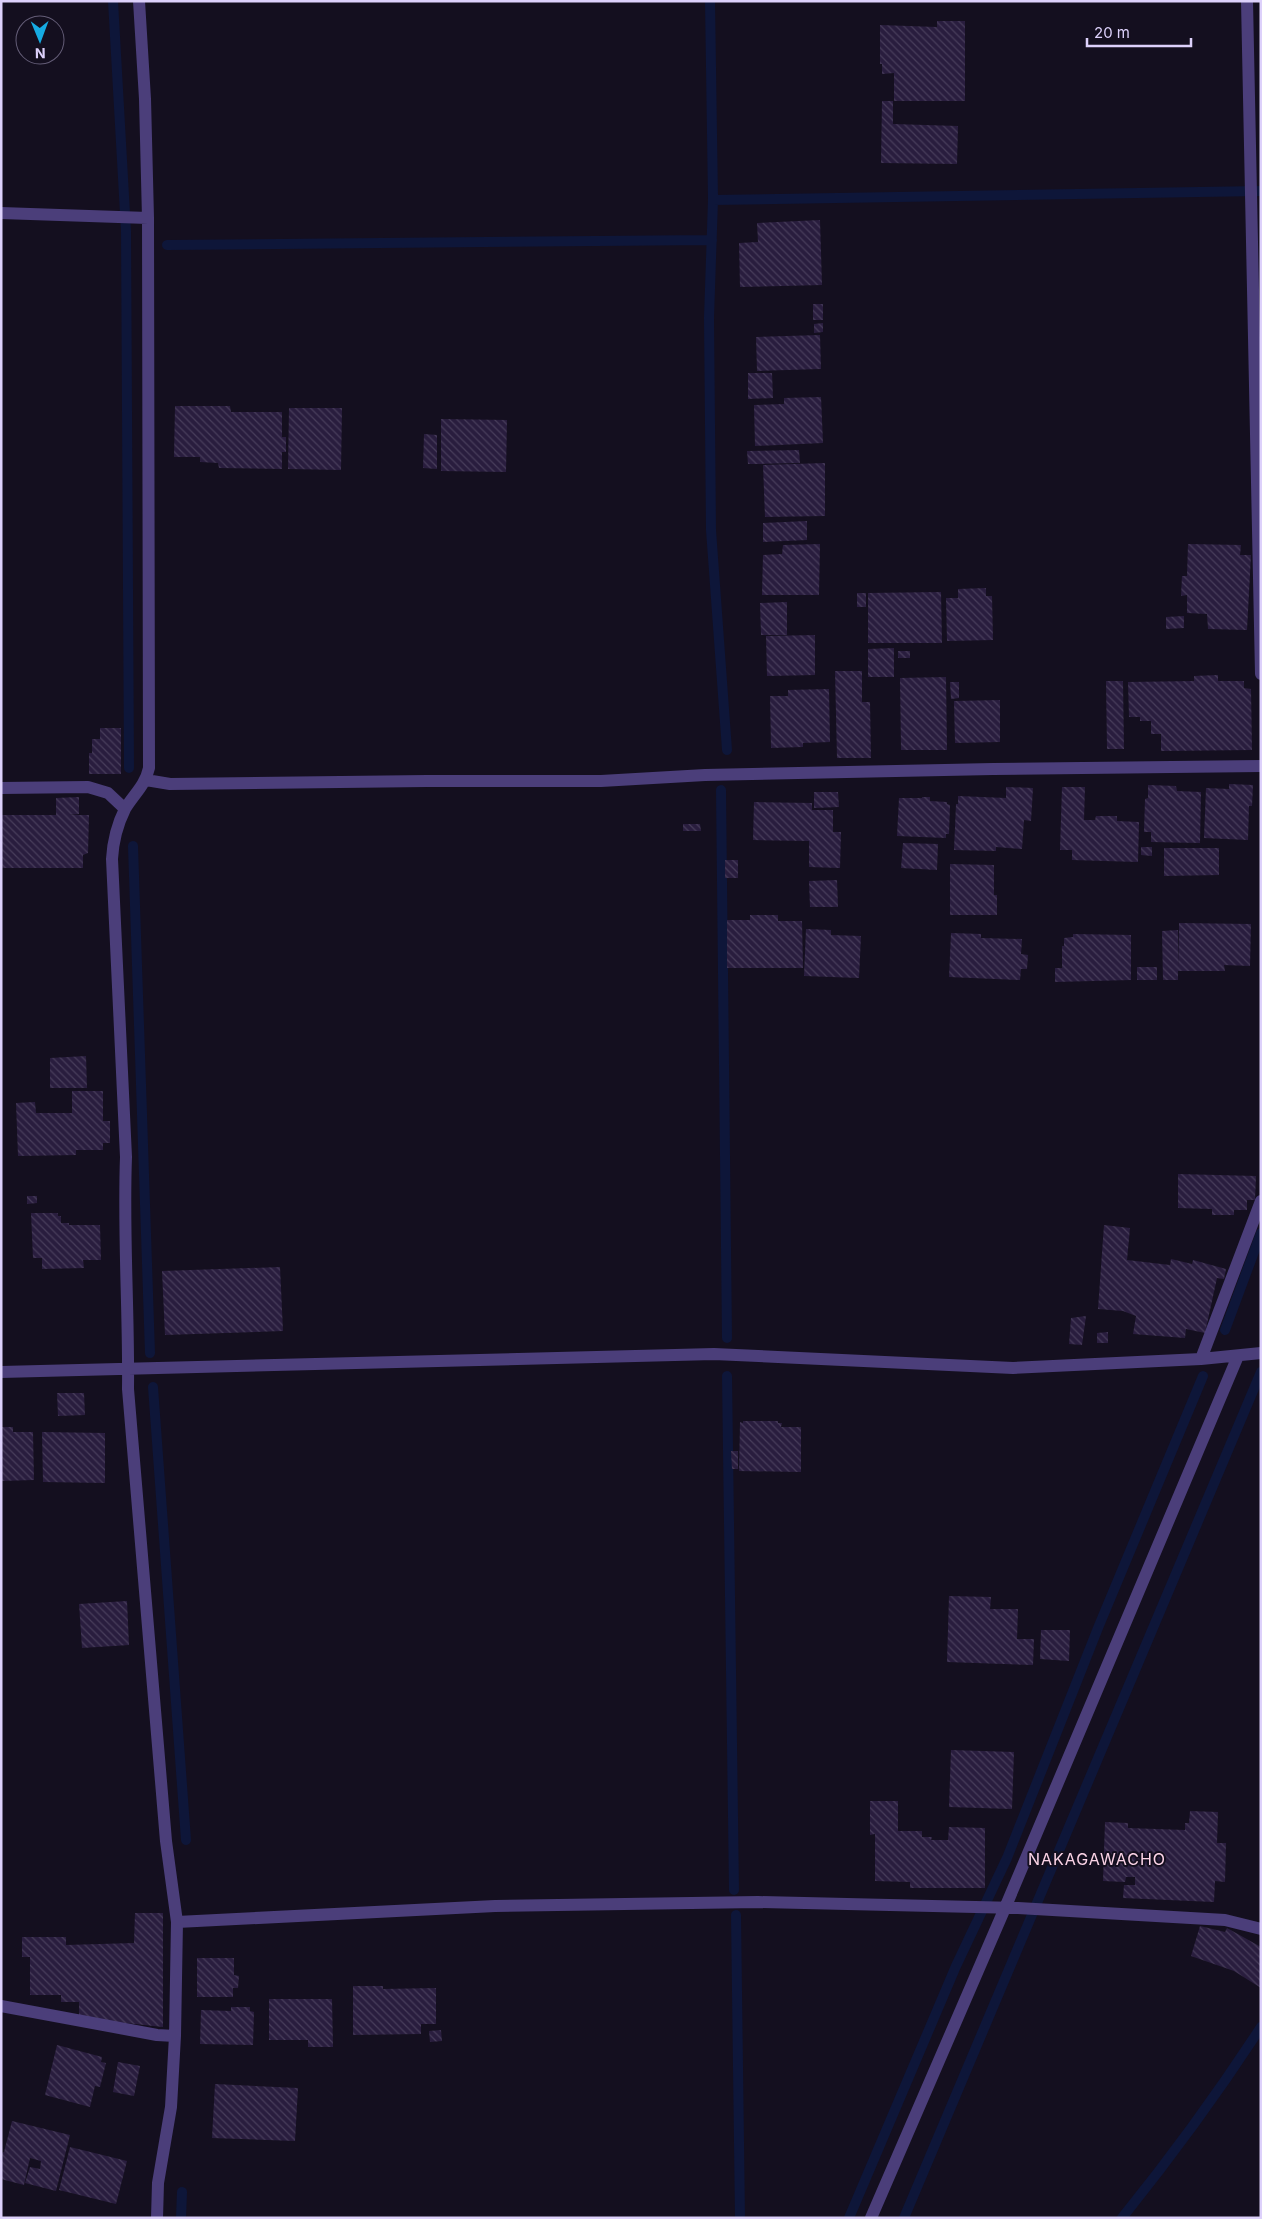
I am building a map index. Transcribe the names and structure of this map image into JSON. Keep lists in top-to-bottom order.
{
  "districts": ["NAKAGAWACHO"],
  "scale_bar": "20 m",
  "north": "bottom"
}
